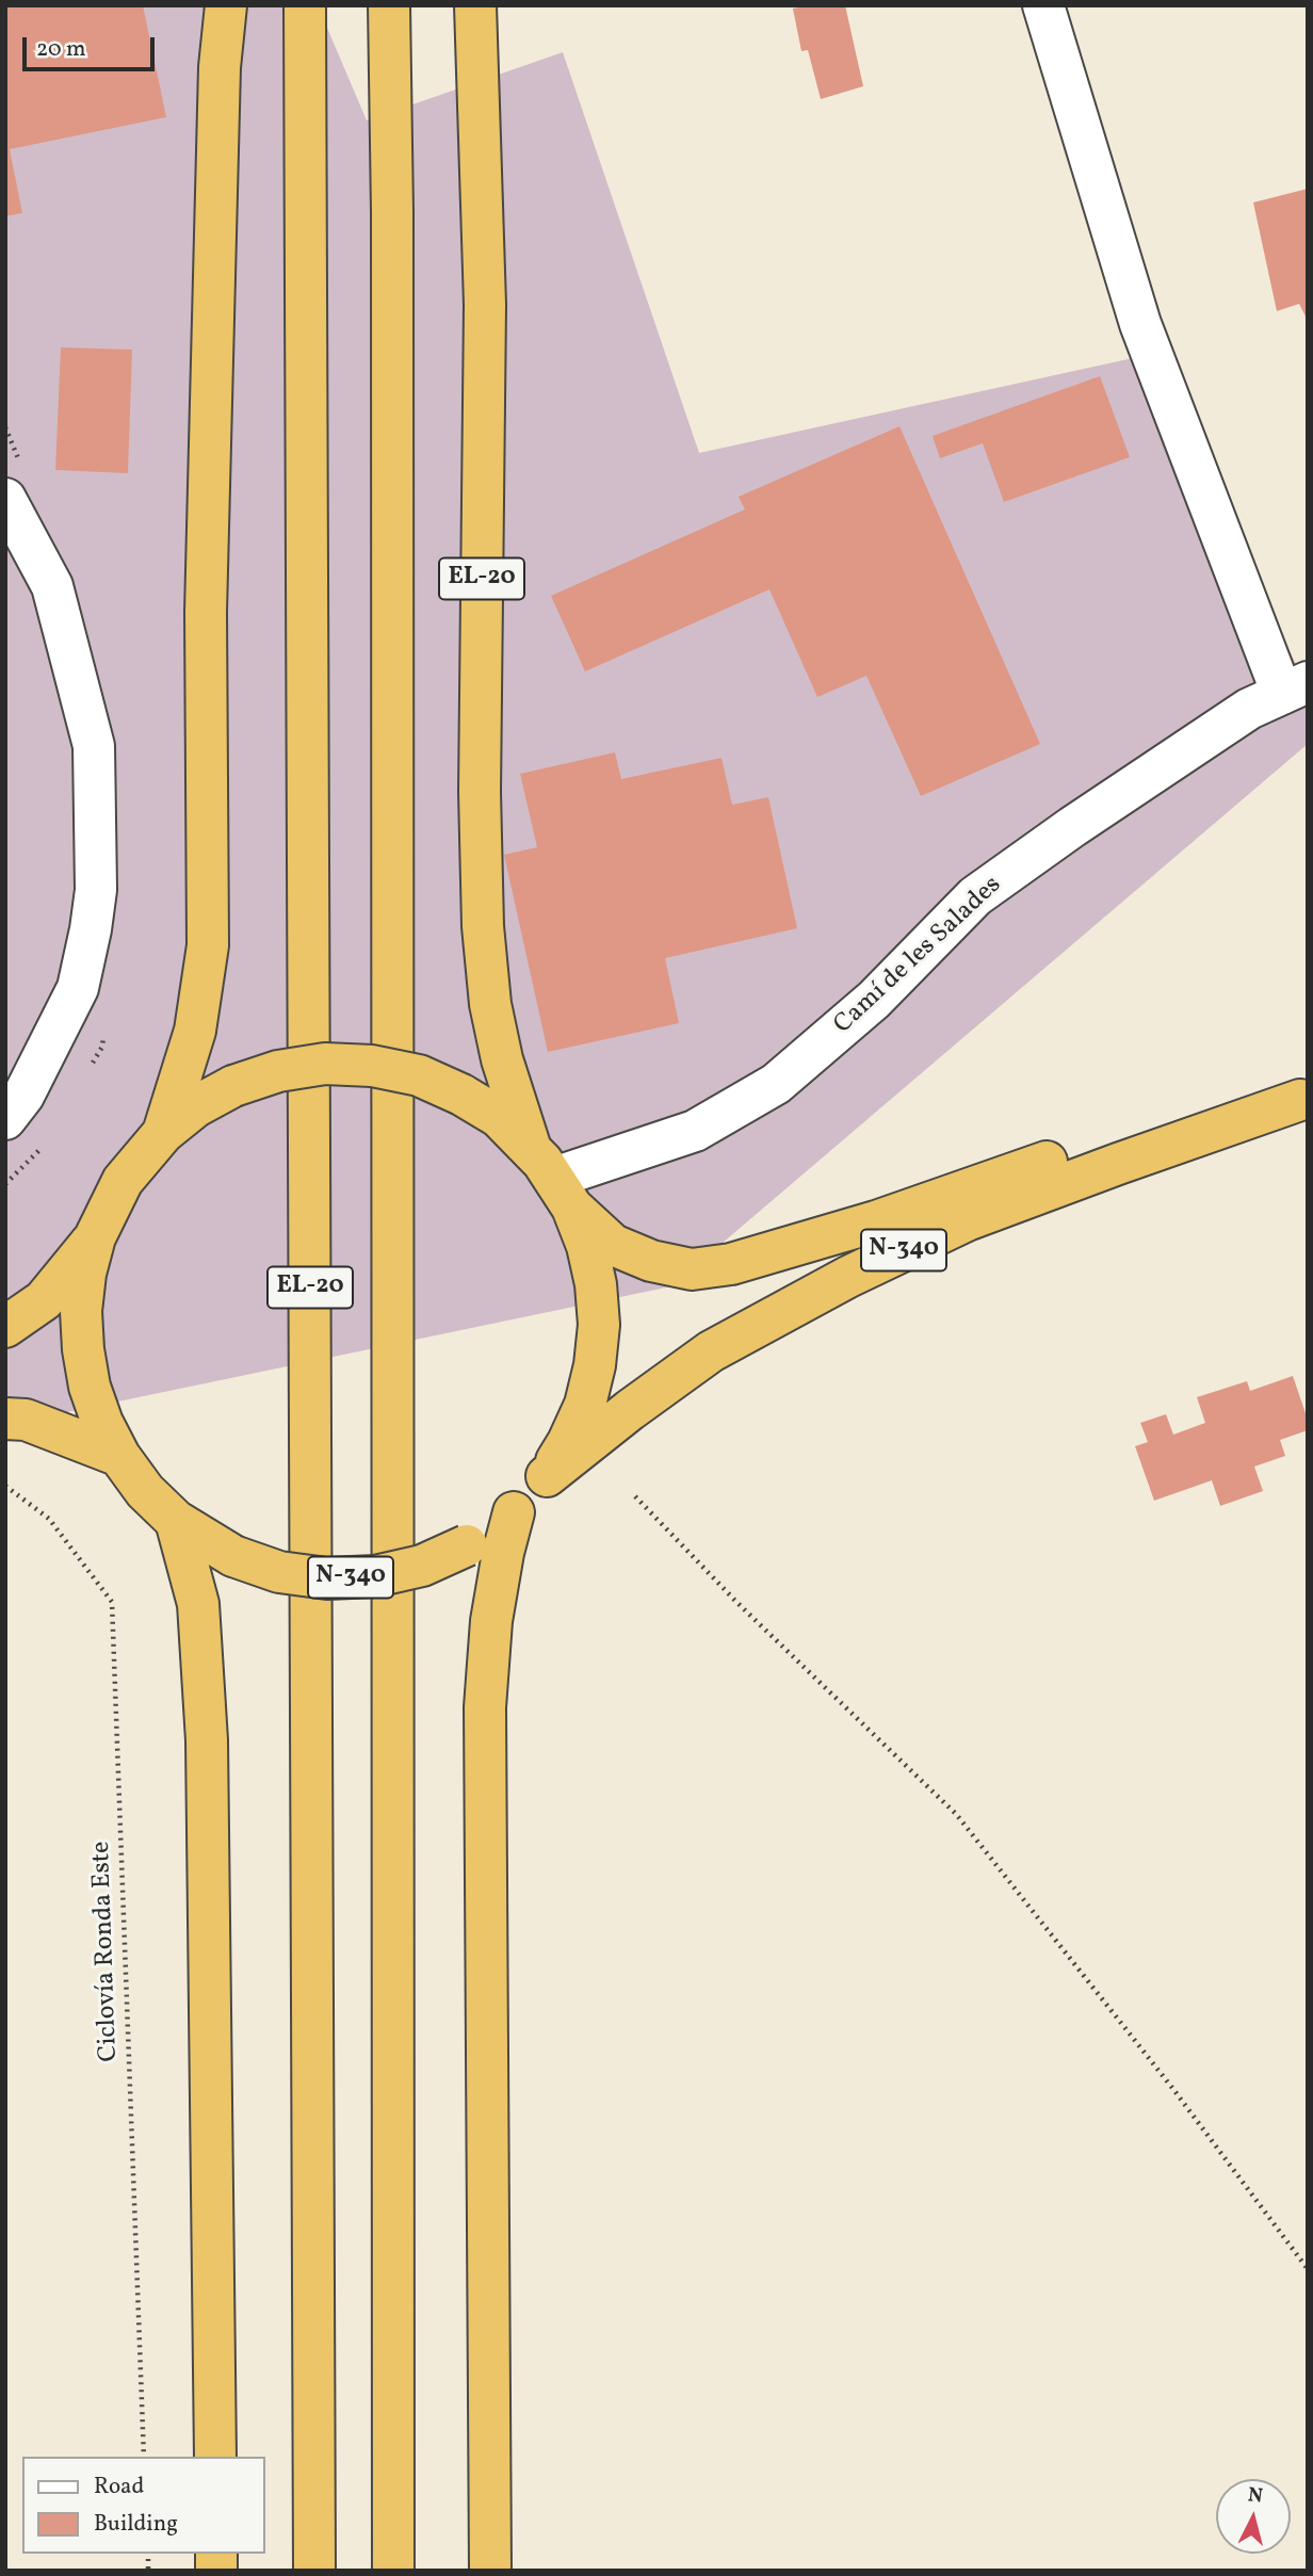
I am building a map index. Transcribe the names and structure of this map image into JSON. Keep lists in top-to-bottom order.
{
  "streets": {
    "highway": ["EL-20", "N-340"],
    "street": ["Camí de les Salades"],
    "path": ["Ciclovía Ronda Este"]
  },
  "crossings": [
    ["EL-20", "Camí de les Salades"],
    ["EL-20", "N-340"],
    ["Camí de les Salades", "N-340"]
  ],
  "legend": ["Road", "Building"],
  "scale_bar": "20 m",
  "north": "top"
}
